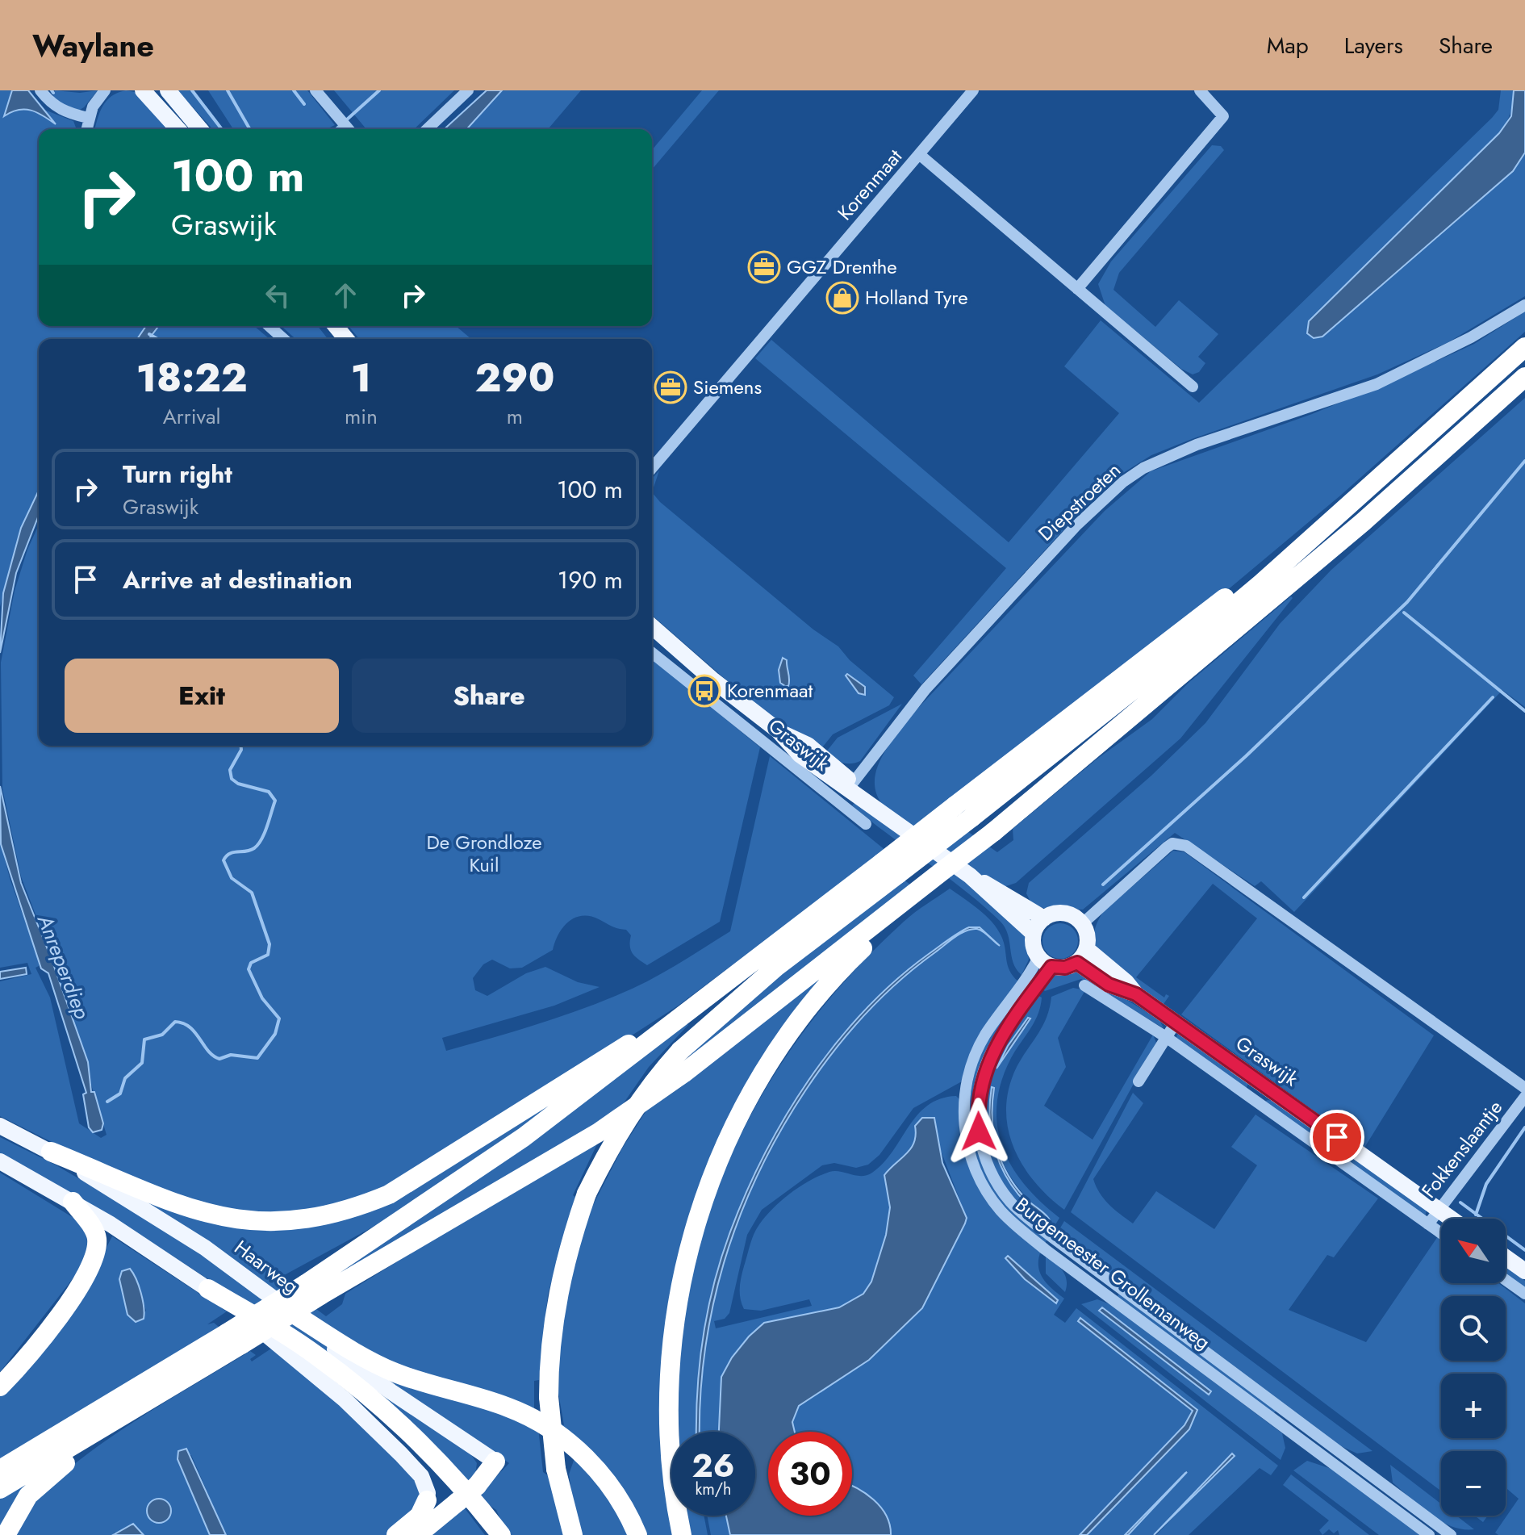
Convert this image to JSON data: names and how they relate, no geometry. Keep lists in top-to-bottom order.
{
  "streets": {
    "main road": ["Graswijk", "Haarweg"],
    "street": [
      "Korenmaat",
      "Diepstroeten",
      "Fokkenslaantje",
      "Burgemeester Grollemanweg"
    ]
  },
  "crossings": [
    ["Diepstroeten", "Graswijk"],
    ["Graswijk", "Fokkenslaantje"],
    ["Graswijk", "Burgemeester Grollemanweg"]
  ],
  "water": ["Anreperdiep"],
  "parks": ["De Grondloze Kuil"],
  "places": {
    "office": ["GGZ Drenthe", "Siemens"],
    "shop": ["Holland Tyre"],
    "bus stop": ["Korenmaat"]
  },
  "north": "top left",
  "page": {
    "header": "Waylane",
    "nav": ["Map", "Layers", "Share"],
    "turn": ["100 m", "Graswijk"],
    "eta": [
      "18:22",
      "Arrival",
      "1",
      "min",
      "290",
      "m"
    ],
    "list": [
      {
        "name": "Turn right",
        "note": "Graswijk",
        "value": "100 m"
      },
      {
        "name": "Arrive at destination",
        "value": "190 m"
      }
    ],
    "buttons": ["Exit", "Share"],
    "map_buttons": ["+", "−"],
    "speed": "26 km/h",
    "limit": "30"
  }
}
